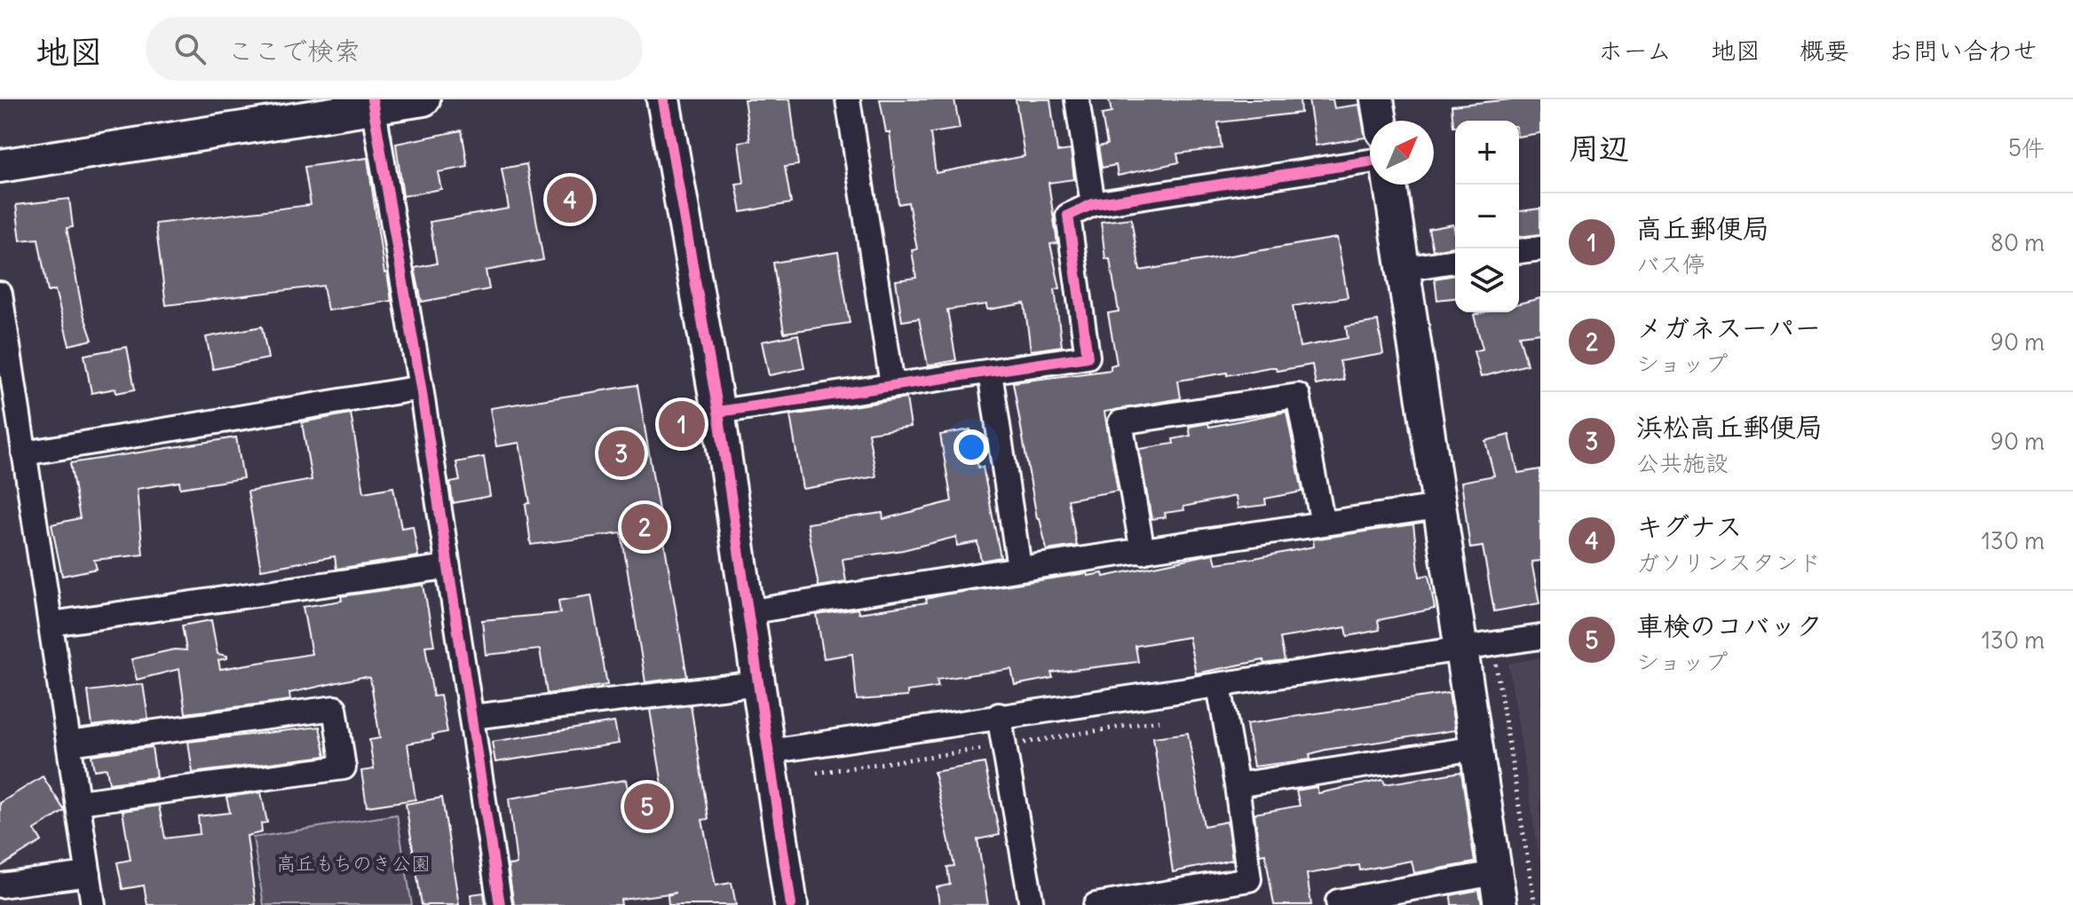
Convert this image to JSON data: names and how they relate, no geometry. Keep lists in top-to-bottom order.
{
  "parks": ["高丘もちのき公園"],
  "north": "top right",
  "page": {
    "header": "地図",
    "search": "ここで検索",
    "nav": [
      "ホーム",
      "地図",
      "概要",
      "お問い合わせ"
    ],
    "heading": ["周辺", "5件"],
    "map_buttons": ["+", "−"],
    "pins": [
      "4",
      "1",
      "3",
      "2",
      "5"
    ],
    "list": [
      {
        "mark": "1",
        "name": "高丘郵便局",
        "note": "バス停",
        "value": "80 m"
      },
      {
        "mark": "2",
        "name": "メガネスーパー",
        "note": "ショップ",
        "value": "90 m"
      },
      {
        "mark": "3",
        "name": "浜松高丘郵便局",
        "note": "公共施設",
        "value": "90 m"
      },
      {
        "mark": "4",
        "name": "キグナス",
        "note": "ガソリンスタンド",
        "value": "130 m"
      },
      {
        "mark": "5",
        "name": "車検のコバック",
        "note": "ショップ",
        "value": "130 m"
      }
    ]
  }
}
